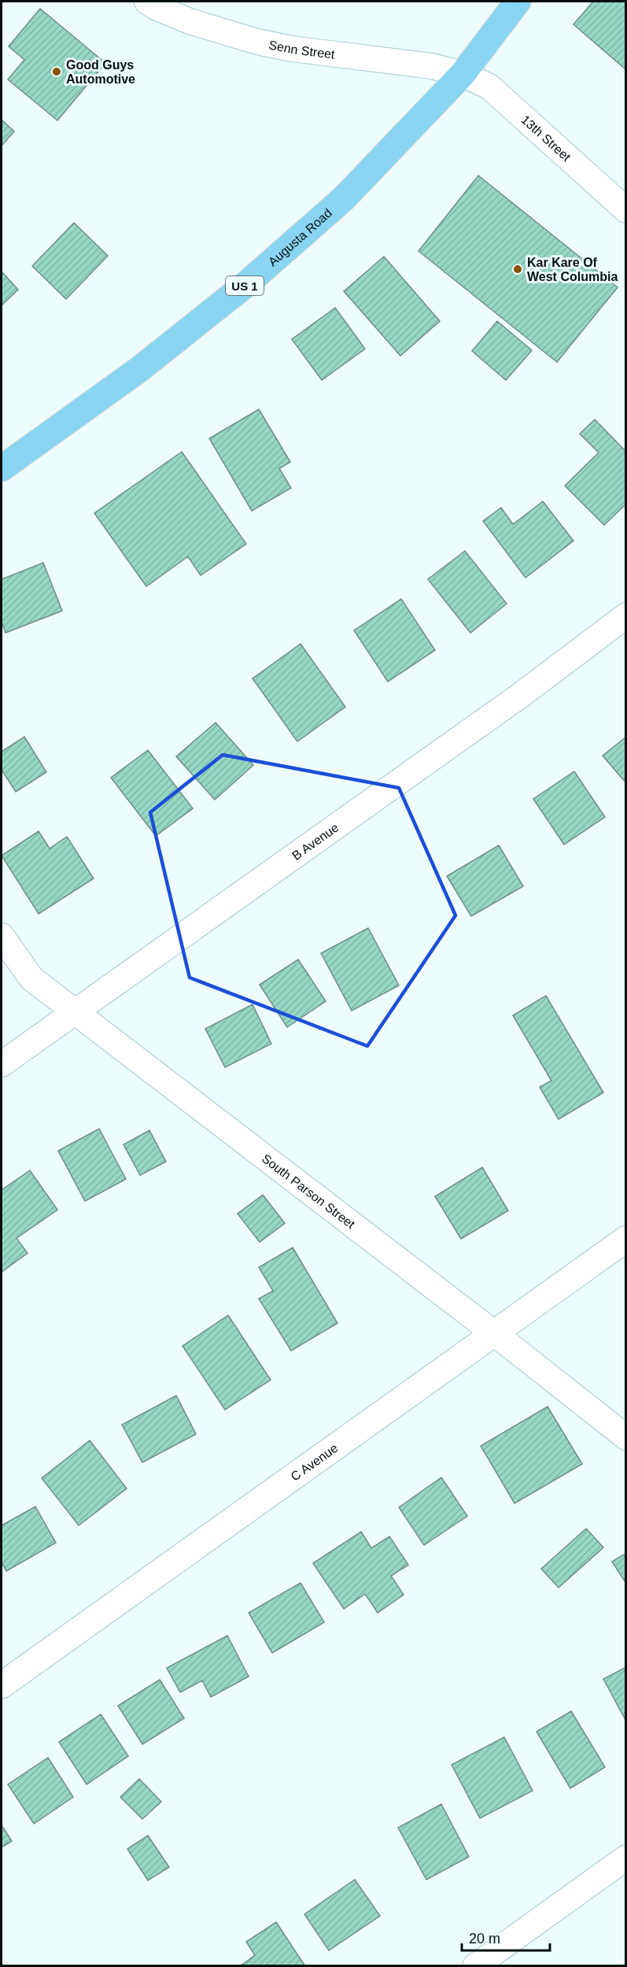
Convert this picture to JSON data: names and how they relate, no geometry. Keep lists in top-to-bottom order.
{
  "streets": {
    "main road": ["Augusta Road", "US 1"],
    "street": [
      "Senn Street",
      "13th Street",
      "B Avenue",
      "South Parson Street",
      "C Avenue"
    ]
  },
  "crossings": [
    ["Senn Street", "13th Street"],
    ["Senn Street", "Augusta Road"],
    ["13th Street", "Augusta Road"],
    ["B Avenue", "South Parson Street"],
    ["South Parson Street", "C Avenue"]
  ],
  "places": ["Good Guys Automotive", "Kar Kare Of West Columbia"],
  "scale_bar": "20 m"
}
